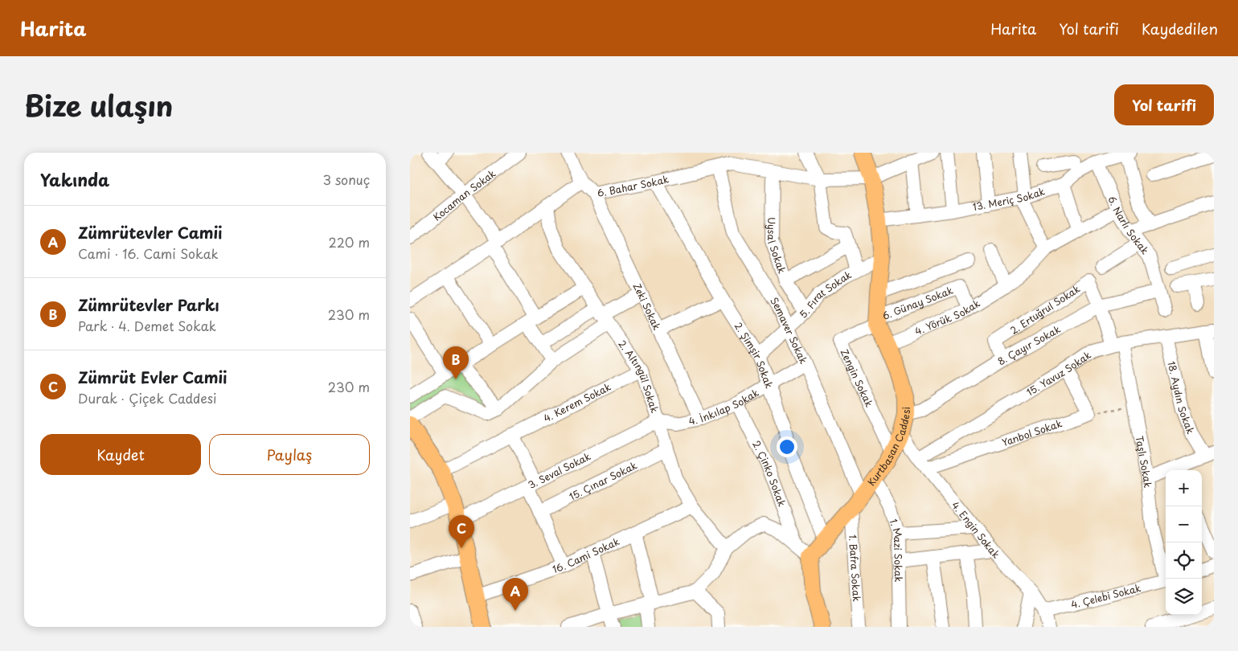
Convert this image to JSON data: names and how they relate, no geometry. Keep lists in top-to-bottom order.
{
  "streets": {
    "main road": ["Kurtbasan Caddesi"],
    "street": [
      "6. Bahar Sokak",
      "Kocaman Sokak",
      "13. Meriç Sokak",
      "6. Narlı Sokak",
      "Uysal Sokak",
      "5. Fırat Sokak",
      "6. Günay Sokak",
      "Zeki Sokak",
      "2. Ertuğrul Sokak",
      "4. Yörük Sokak",
      "Semaver Sokak",
      "8. Çayır Sokak",
      "2. Şimşir Sokak",
      "15. Yavuz Sokak",
      "2. Altıngül Sokak",
      "Zengin Sokak",
      "18. Aydın Sokak",
      "4. Kerem Sokak",
      "4. İnkılap Sokak",
      "Yanbol Sokak",
      "Taşlı Sokak",
      "3. Seval Sokak",
      "2. Çinko Sokak",
      "15. Çınar Sokak",
      "4. Engin Sokak",
      "1. Mazi Sokak",
      "16. Cami Sokak",
      "1. Bafra Sokak",
      "4. Çelebi Sokak"
    ]
  },
  "crossings": [
    ["6. Bahar Sokak", "Uysal Sokak"],
    ["6. Bahar Sokak", "Zeki Sokak"],
    ["6. Bahar Sokak", "Semaver Sokak"],
    ["6. Bahar Sokak", "2. Şimşir Sokak"],
    ["13. Meriç Sokak", "6. Narlı Sokak"],
    ["6. Narlı Sokak", "4. Yörük Sokak"],
    ["6. Narlı Sokak", "8. Çayır Sokak"],
    ["Uysal Sokak", "5. Fırat Sokak"],
    ["5. Fırat Sokak", "Semaver Sokak"],
    ["5. Fırat Sokak", "2. Şimşir Sokak"],
    ["6. Günay Sokak", "4. Yörük Sokak"],
    ["6. Günay Sokak", "Zengin Sokak"],
    ["6. Günay Sokak", "Kurtbasan Caddesi"],
    ["Zeki Sokak", "4. İnkılap Sokak"],
    ["2. Ertuğrul Sokak", "8. Çayır Sokak"],
    ["2. Ertuğrul Sokak", "Taşlı Sokak"],
    ["4. Yörük Sokak", "Kurtbasan Caddesi"],
    ["Semaver Sokak", "4. İnkılap Sokak"],
    ["Semaver Sokak", "Kurtbasan Caddesi"],
    ["8. Çayır Sokak", "Kurtbasan Caddesi"],
    ["8. Çayır Sokak", "Taşlı Sokak"],
    ["2. Şimşir Sokak", "4. İnkılap Sokak"],
    ["2. Şimşir Sokak", "Kurtbasan Caddesi"],
    ["15. Yavuz Sokak", "18. Aydın Sokak"],
    ["15. Yavuz Sokak", "Yanbol Sokak"],
    ["15. Yavuz Sokak", "Taşlı Sokak"],
    ["15. Yavuz Sokak", "4. Engin Sokak"],
    ["2. Altıngül Sokak", "4. Kerem Sokak"],
    ["2. Altıngül Sokak", "4. İnkılap Sokak"],
    ["2. Altıngül Sokak", "3. Seval Sokak"],
    ["2. Altıngül Sokak", "15. Çınar Sokak"],
    ["2. Altıngül Sokak", "16. Cami Sokak"],
    ["Zengin Sokak", "Kurtbasan Caddesi"],
    ["4. İnkılap Sokak", "3. Seval Sokak"],
    ["4. İnkılap Sokak", "2. Çinko Sokak"],
    ["Yanbol Sokak", "4. Engin Sokak"],
    ["Kurtbasan Caddesi", "4. Engin Sokak"],
    ["Kurtbasan Caddesi", "1. Mazi Sokak"],
    ["Kurtbasan Caddesi", "1. Bafra Sokak"],
    ["4. Engin Sokak", "4. Çelebi Sokak"]
  ],
  "page": {
    "header": "Harita",
    "nav": ["Harita", "Yol tarifi", "Kaydedilen"],
    "title": "Bize ulaşın",
    "buttons": [
      "Yol tarifi",
      ["Kaydet", "Paylaş"]
    ],
    "heading": ["Yakında", "3 sonuç"],
    "list": [
      {
        "mark": "A",
        "name": "Zümrütevler Camii",
        "note": "Cami · 16. Cami Sokak",
        "value": "220 m"
      },
      {
        "mark": "B",
        "name": "Zümrütevler Parkı",
        "note": "Park · 4. Demet Sokak",
        "value": "230 m"
      },
      {
        "mark": "C",
        "name": "Zümrüt Evler Camii",
        "note": "Durak · Çiçek Caddesi",
        "value": "230 m"
      }
    ],
    "pins": ["B", "C", "A"],
    "map_buttons": ["+", "−"]
  }
}
